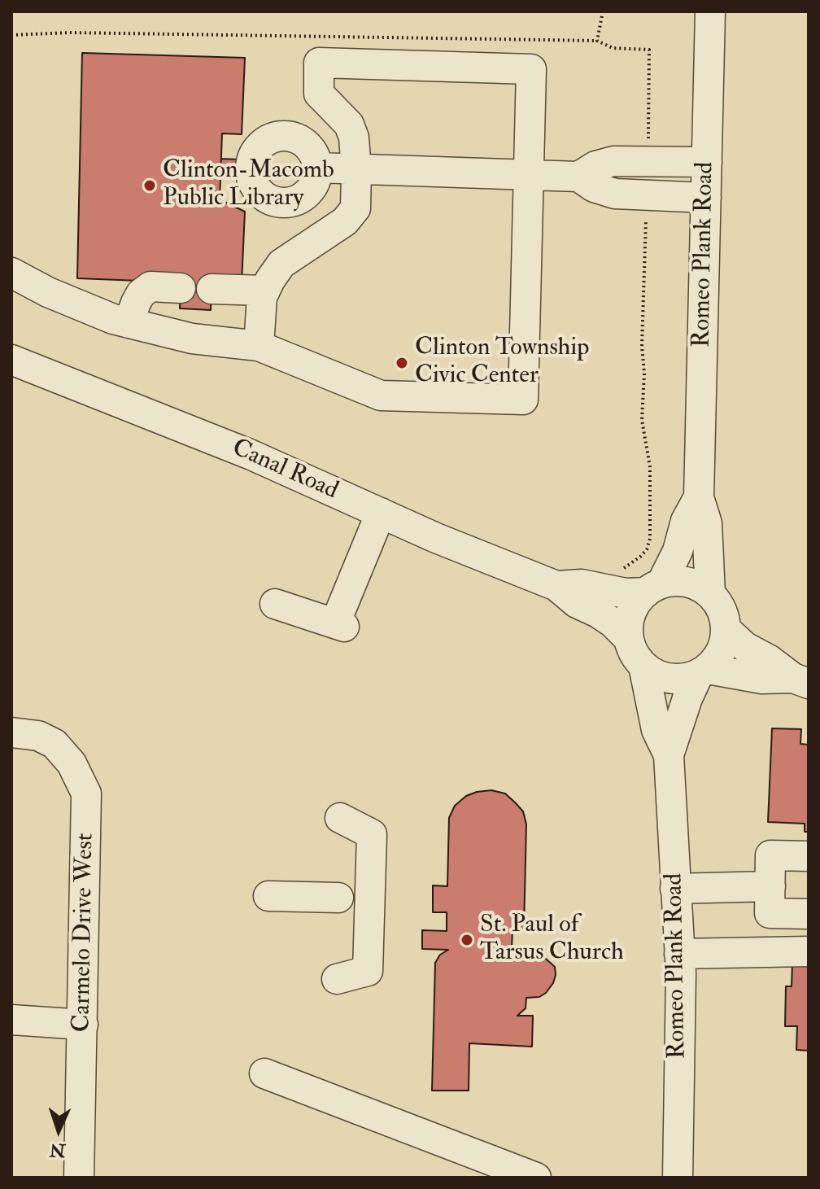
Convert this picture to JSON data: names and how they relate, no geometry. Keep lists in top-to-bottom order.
{
  "streets": {
    "street": ["Romeo Plank Road", "Canal Road", "Carmelo Drive West"]
  },
  "crossings": [
    ["Romeo Plank Road", "Canal Road"]
  ],
  "places": ["Clinton-Macomb Public Library", "Clinton Township Civic Center", "St. Paul of Tarsus Church"],
  "north": "bottom"
}
